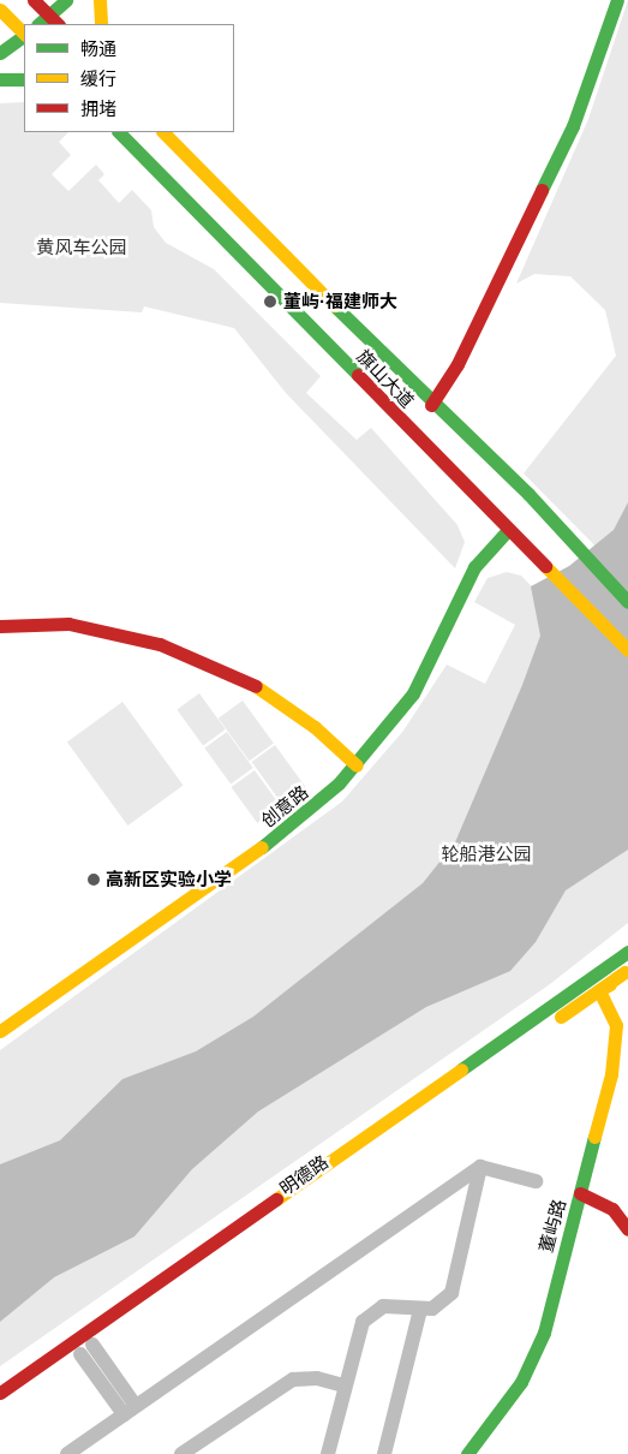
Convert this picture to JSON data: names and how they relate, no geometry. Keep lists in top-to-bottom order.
{
  "streets": {
    "main road": [
      "旗山大道",
      "创意路",
      "明德路",
      "董屿路"
    ]
  },
  "crossings": [
    ["旗山大道", "创意路"],
    ["明德路", "董屿路"]
  ],
  "parks": ["黄风车公园", "轮船港公园"],
  "places": ["董屿·福建师大", "高新区实验小学"],
  "legend": ["畅通", "缓行", "拥堵"]
}
